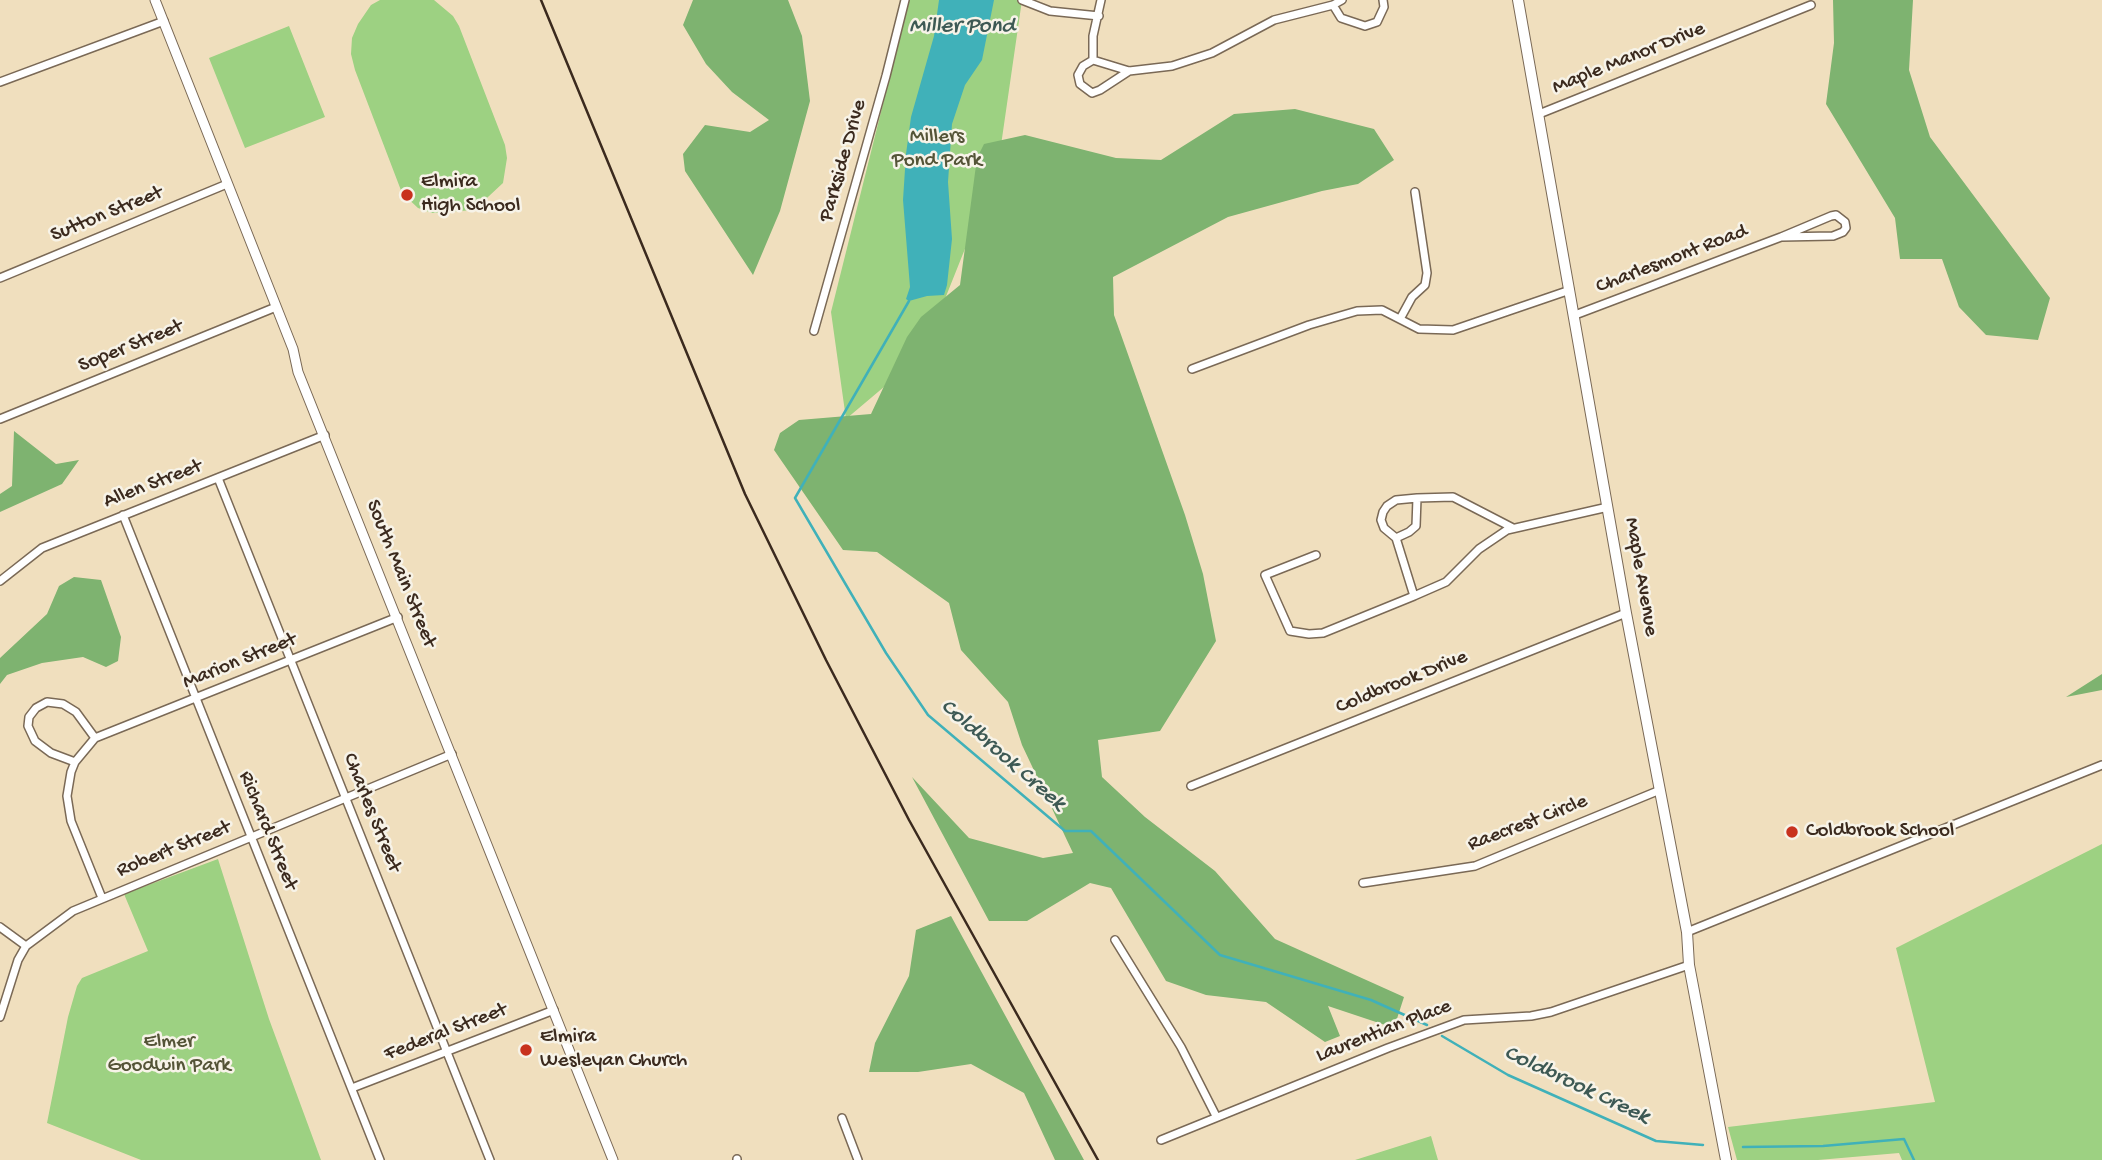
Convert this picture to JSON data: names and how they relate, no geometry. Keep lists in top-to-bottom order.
{
  "streets": {
    "main road": ["Maple Avenue"],
    "street": [
      "Maple Manor Drive",
      "Parkside Drive",
      "Sutton Street",
      "Charlesmont Road",
      "Soper Street",
      "Allen Street",
      "South Main Street",
      "Marion Street",
      "Coldbrook Drive",
      "Charles Street",
      "Raecrest Circle",
      "Richard Street",
      "Robert Street",
      "Laurentian Place",
      "Federal Street"
    ]
  },
  "crossings": [
    ["Maple Manor Drive", "Maple Avenue"],
    ["Sutton Street", "South Main Street"],
    ["Charlesmont Road", "Maple Avenue"],
    ["Soper Street", "South Main Street"],
    ["Allen Street", "South Main Street"],
    ["Allen Street", "Charles Street"],
    ["Allen Street", "Richard Street"],
    ["South Main Street", "Marion Street"],
    ["South Main Street", "Robert Street"],
    ["South Main Street", "Federal Street"],
    ["Maple Avenue", "Coldbrook Drive"],
    ["Maple Avenue", "Raecrest Circle"],
    ["Maple Avenue", "Laurentian Place"],
    ["Marion Street", "Charles Street"],
    ["Marion Street", "Richard Street"],
    ["Marion Street", "Robert Street"],
    ["Charles Street", "Robert Street"],
    ["Charles Street", "Federal Street"],
    ["Richard Street", "Robert Street"],
    ["Richard Street", "Federal Street"]
  ],
  "water": ["Miller Pond", "Coldbrook Creek"],
  "parks": ["Millers Pond Park", "Elmer Goodwin Park"],
  "places": ["Elmira High School", "Coldbrook School", "Elmira Wesleyan Church"]
}
